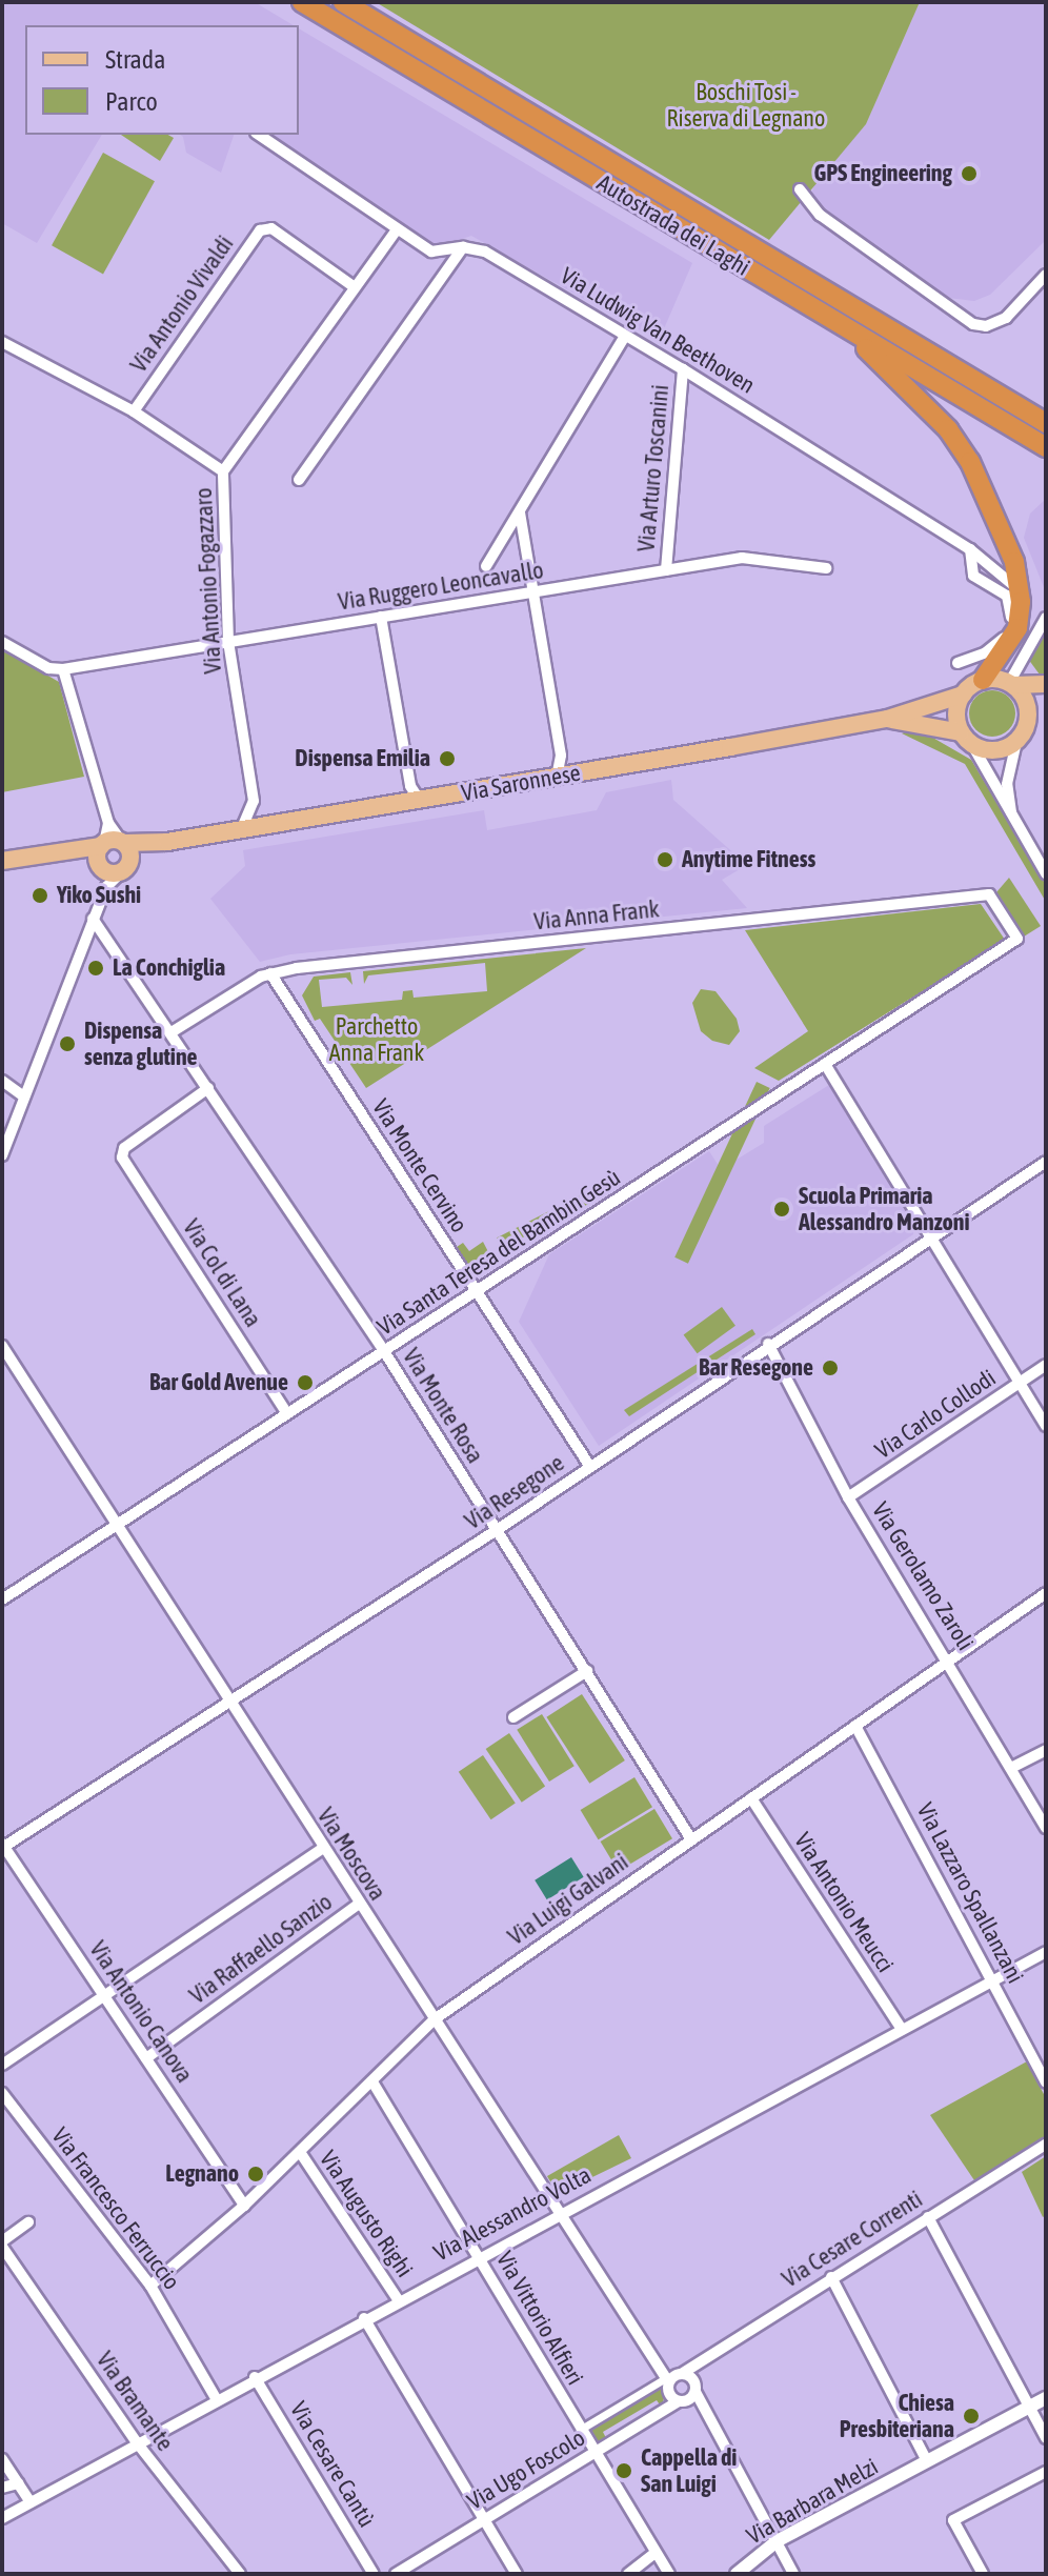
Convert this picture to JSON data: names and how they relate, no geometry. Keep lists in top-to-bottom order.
{
  "streets": {
    "highway": ["Autostrada dei Laghi"],
    "main road": ["Via Saronnese"],
    "street": [
      "Via Antonio Vivaldi",
      "Via Ludwig Van Beethoven",
      "Via Arturo Toscanini",
      "Via Antonio Fogazzaro",
      "Via Ruggero Leoncavallo",
      "Via Anna Frank",
      "Via Monte Cervino",
      "Via Santa Teresa del Bambin Gesù",
      "Via Col di Lana",
      "Via Monte Rosa",
      "Via Carlo Collodi",
      "Via Resegone",
      "Via Gerolamo Zaroli",
      "Via Moscova",
      "Via Lazzaro Spallanzani",
      "Via Luigi Galvani",
      "Via Antonio Meucci",
      "Via Raffaello Sanzio",
      "Via Antonio Canova",
      "Via Francesco Ferruccio",
      "Via Augusto Righi",
      "Via Alessandro Volta",
      "Via Cesare Correnti",
      "Via Vittorio Alfieri",
      "Via Bramante",
      "Via Cesare Cantù",
      "Via Ugo Foscolo",
      "Via Barbara Melzi"
    ]
  },
  "crossings": [
    ["Via Antonio Vivaldi", "Via Antonio Fogazzaro"],
    ["Via Ludwig Van Beethoven", "Via Arturo Toscanini"],
    ["Via Ludwig Van Beethoven", "Via Antonio Fogazzaro"],
    ["Via Arturo Toscanini", "Via Ruggero Leoncavallo"],
    ["Via Antonio Fogazzaro", "Via Ruggero Leoncavallo"],
    ["Via Antonio Fogazzaro", "Via Saronnese"],
    ["Via Anna Frank", "Via Monte Cervino"],
    ["Via Anna Frank", "Via Santa Teresa del Bambin Gesù"],
    ["Via Anna Frank", "Via Monte Rosa"],
    ["Via Monte Cervino", "Via Santa Teresa del Bambin Gesù"],
    ["Via Monte Cervino", "Via Resegone"],
    ["Via Santa Teresa del Bambin Gesù", "Via Col di Lana"],
    ["Via Santa Teresa del Bambin Gesù", "Via Monte Rosa"],
    ["Via Santa Teresa del Bambin Gesù", "Via Moscova"],
    ["Via Col di Lana", "Via Monte Rosa"],
    ["Via Monte Rosa", "Via Resegone"],
    ["Via Monte Rosa", "Via Luigi Galvani"],
    ["Via Carlo Collodi", "Via Gerolamo Zaroli"],
    ["Via Resegone", "Via Gerolamo Zaroli"],
    ["Via Resegone", "Via Moscova"],
    ["Via Resegone", "Via Antonio Canova"],
    ["Via Gerolamo Zaroli", "Via Luigi Galvani"],
    ["Via Moscova", "Via Luigi Galvani"],
    ["Via Moscova", "Via Raffaello Sanzio"],
    ["Via Moscova", "Via Alessandro Volta"],
    ["Via Moscova", "Via Cesare Correnti"],
    ["Via Moscova", "Via Ugo Foscolo"],
    ["Via Lazzaro Spallanzani", "Via Luigi Galvani"],
    ["Via Lazzaro Spallanzani", "Via Alessandro Volta"],
    ["Via Luigi Galvani", "Via Antonio Meucci"],
    ["Via Luigi Galvani", "Via Antonio Canova"],
    ["Via Luigi Galvani", "Via Francesco Ferruccio"],
    ["Via Luigi Galvani", "Via Augusto Righi"],
    ["Via Luigi Galvani", "Via Vittorio Alfieri"],
    ["Via Antonio Meucci", "Via Alessandro Volta"],
    ["Via Raffaello Sanzio", "Via Antonio Canova"],
    ["Via Francesco Ferruccio", "Via Alessandro Volta"],
    ["Via Augusto Righi", "Via Alessandro Volta"],
    ["Via Alessandro Volta", "Via Vittorio Alfieri"],
    ["Via Alessandro Volta", "Via Bramante"],
    ["Via Alessandro Volta", "Via Cesare Cantù"],
    ["Via Cesare Correnti", "Via Ugo Foscolo"],
    ["Via Vittorio Alfieri", "Via Ugo Foscolo"]
  ],
  "parks": ["Boschi Tosi - Riserva di Legnano", "Parchetto Anna Frank"],
  "places": [
    "GPS Engineering",
    "Dispensa Emilia",
    "Anytime Fitness",
    "Yiko Sushi",
    "La Conchiglia",
    "Dispensa senza glutine",
    "Scuola Primaria Alessandro Manzoni",
    "Bar Resegone",
    "Bar Gold Avenue",
    "Legnano",
    "Chiesa Presbiteriana",
    "Cappella di San Luigi"
  ],
  "legend": ["Strada", "Parco"]
}
